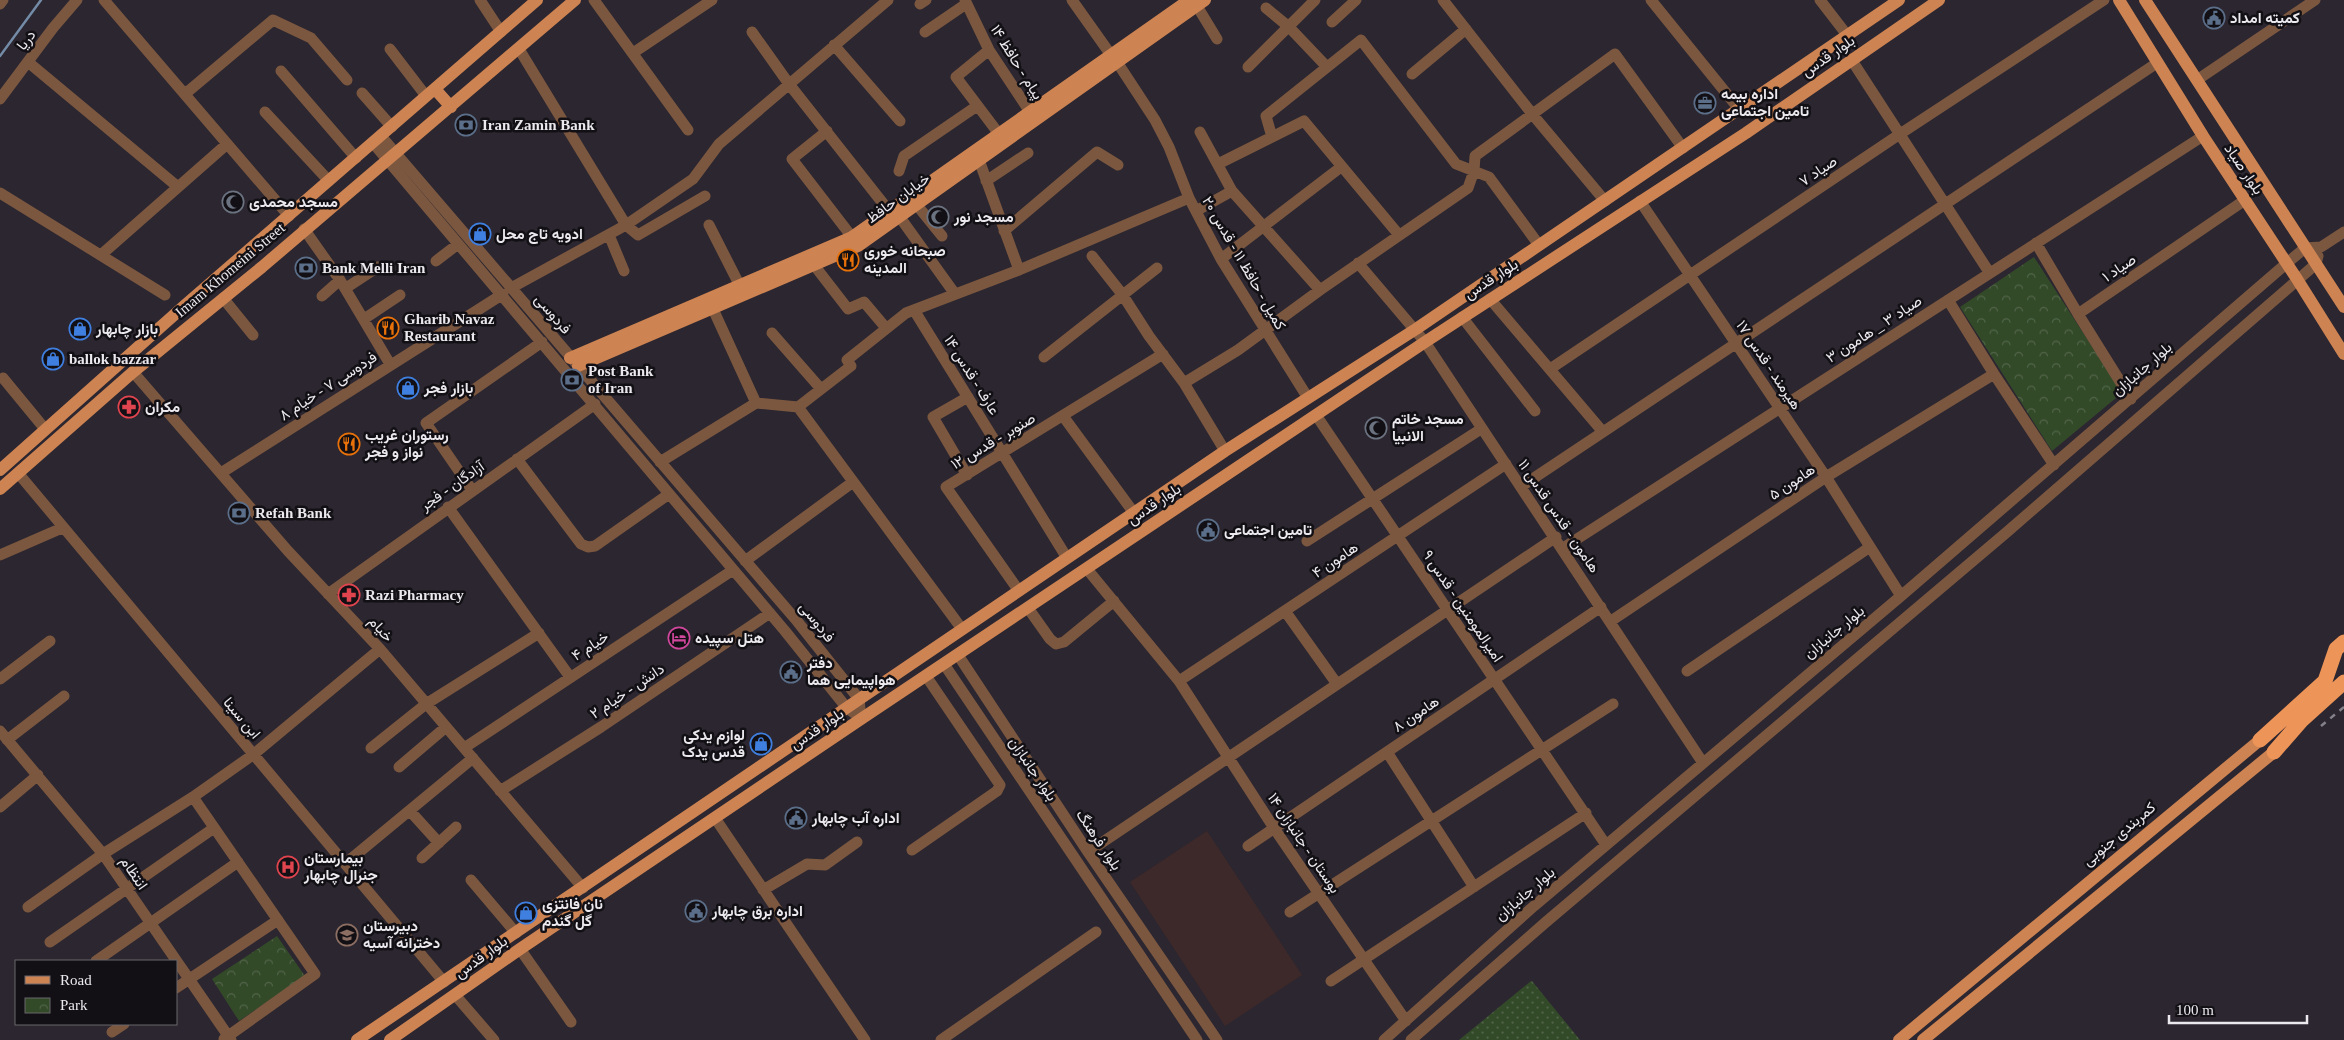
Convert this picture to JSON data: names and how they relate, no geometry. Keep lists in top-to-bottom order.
{
  "streets": {
    "highway": ["کمربندی جنوبی"],
    "main road": [
      "بلوار قدس",
      "بلوار صیاد",
      "خیابان حافظ",
      "Imam Khomeini Street"
    ],
    "street": [
      "دریا",
      "پیام - حافظ ۱۴",
      "صیاد ۷",
      "کمیل - حافظ ۱۱ - قدس ۲۰",
      "صیاد ۱",
      "فردوسی",
      "صیاد ۳ _ هامون ۳",
      "هیرمند - قدس ۱۷",
      "بلوار جانبازان",
      "عارف - قدس ۱۴",
      "فردوسی ۷ - خیام ۸",
      "صنوبر - قدس ۱۲",
      "هامون ۵",
      "آزادگان - فجر",
      "هامون - قدس قدس ۱۱",
      "هامون ۴",
      "امیرالمومنین - قدس ۹",
      "خیام",
      "خیام ۴",
      "دانش - خیام ۲",
      "هامون ۸",
      "ابن سینا",
      "بلوار فرهنگ",
      "بوستان - جانبازان ۱۴",
      "انتظام"
    ]
  },
  "crossings": [
    ["بلوار قدس", "کمیل - حافظ ۱۱ - قدس ۲۰"],
    ["بلوار قدس", "فردوسی"],
    ["بلوار قدس", "هیرمند - قدس ۱۷"],
    ["بلوار قدس", "بلوار جانبازان"],
    ["بلوار قدس", "عارف - قدس ۱۴"],
    ["بلوار قدس", "صنوبر - قدس ۱۲"],
    ["بلوار قدس", "هامون - قدس قدس ۱۱"],
    ["بلوار قدس", "امیرالمومنین - قدس ۹"],
    ["بلوار قدس", "خیام"],
    ["بلوار قدس", "ابن سینا"],
    ["بلوار قدس", "بلوار فرهنگ"],
    ["بلوار قدس", "بوستان - جانبازان ۱۴"],
    ["پیام - حافظ ۱۴", "خیابان حافظ"],
    ["بلوار صیاد", "صیاد ۱"],
    ["بلوار صیاد", "صیاد ۳ _ هامون ۳"],
    ["بلوار صیاد", "بلوار جانبازان"],
    ["صیاد ۷", "هیرمند - قدس ۱۷"],
    ["خیابان حافظ", "کمیل - حافظ ۱۱ - قدس ۲۰"],
    ["خیابان حافظ", "فردوسی"],
    ["Imam Khomeini Street", "فردوسی"],
    ["Imam Khomeini Street", "خیام"],
    ["Imam Khomeini Street", "ابن سینا"],
    ["فردوسی", "فردوسی ۷ - خیام ۸"],
    ["فردوسی", "آزادگان - فجر"],
    ["فردوسی", "خیام ۴"],
    ["فردوسی", "دانش - خیام ۲"],
    ["صیاد ۳ _ هامون ۳", "هیرمند - قدس ۱۷"],
    ["صیاد ۳ _ هامون ۳", "هامون - قدس قدس ۱۱"],
    ["هیرمند - قدس ۱۷", "بلوار جانبازان"],
    ["هیرمند - قدس ۱۷", "هامون ۵"],
    ["بلوار جانبازان", "هامون - قدس قدس ۱۱"],
    ["بلوار جانبازان", "امیرالمومنین - قدس ۹"],
    ["بلوار جانبازان", "بوستان - جانبازان ۱۴"],
    ["عارف - قدس ۱۴", "صنوبر - قدس ۱۲"],
    ["فردوسی ۷ - خیام ۸", "خیام"],
    ["هامون ۵", "هامون - قدس قدس ۱۱"],
    ["آزادگان - فجر", "خیام"],
    ["هامون - قدس قدس ۱۱", "هامون ۴"],
    ["هامون - قدس قدس ۱۱", "هامون ۸"],
    ["هامون ۴", "امیرالمومنین - قدس ۹"],
    ["هامون ۴", "بوستان - جانبازان ۱۴"],
    ["امیرالمومنین - قدس ۹", "هامون ۸"],
    ["خیام", "خیام ۴"],
    ["خیام", "دانش - خیام ۲"],
    ["هامون ۸", "بوستان - جانبازان ۱۴"]
  ],
  "places": {
    "public building": [
      "کمیته امداد",
      "تامین اجتماعی",
      "دفتر هواپیمایی هما",
      "اداره آب چابهار",
      "اداره برق چابهار"
    ],
    "office": ["اداره بیمه تامین اجتماعی"],
    "bank": [
      "Iran Zamin Bank",
      "Bank Melli Iran",
      "Post Bank of Iran",
      "Refah Bank"
    ],
    "mosque": ["مسجد محمدی", "مسجد نور", "مسجد خاتم الانبیا"],
    "shop": [
      "ادویه تاج محل",
      "بازار چابهار",
      "ballok bazzar",
      "بازار فجر",
      "لوازم یدکی قدس یدک",
      "نان فانتزی گل گندم"
    ],
    "restaurant": ["صبحانه خوری المدینه", "Gharib Navaz Restaurant", "رستوران غریب نواز و فجر"],
    "pharmacy": ["مکران", "Razi Pharmacy"],
    "hotel": ["هتل سپیده"],
    "hospital": ["بیمارستان جنرال چابهار"],
    "school or university": ["دبیرستان دخترانه آسیه"]
  },
  "legend": ["Road", "Park"],
  "scale_bar": "100 m"
}
